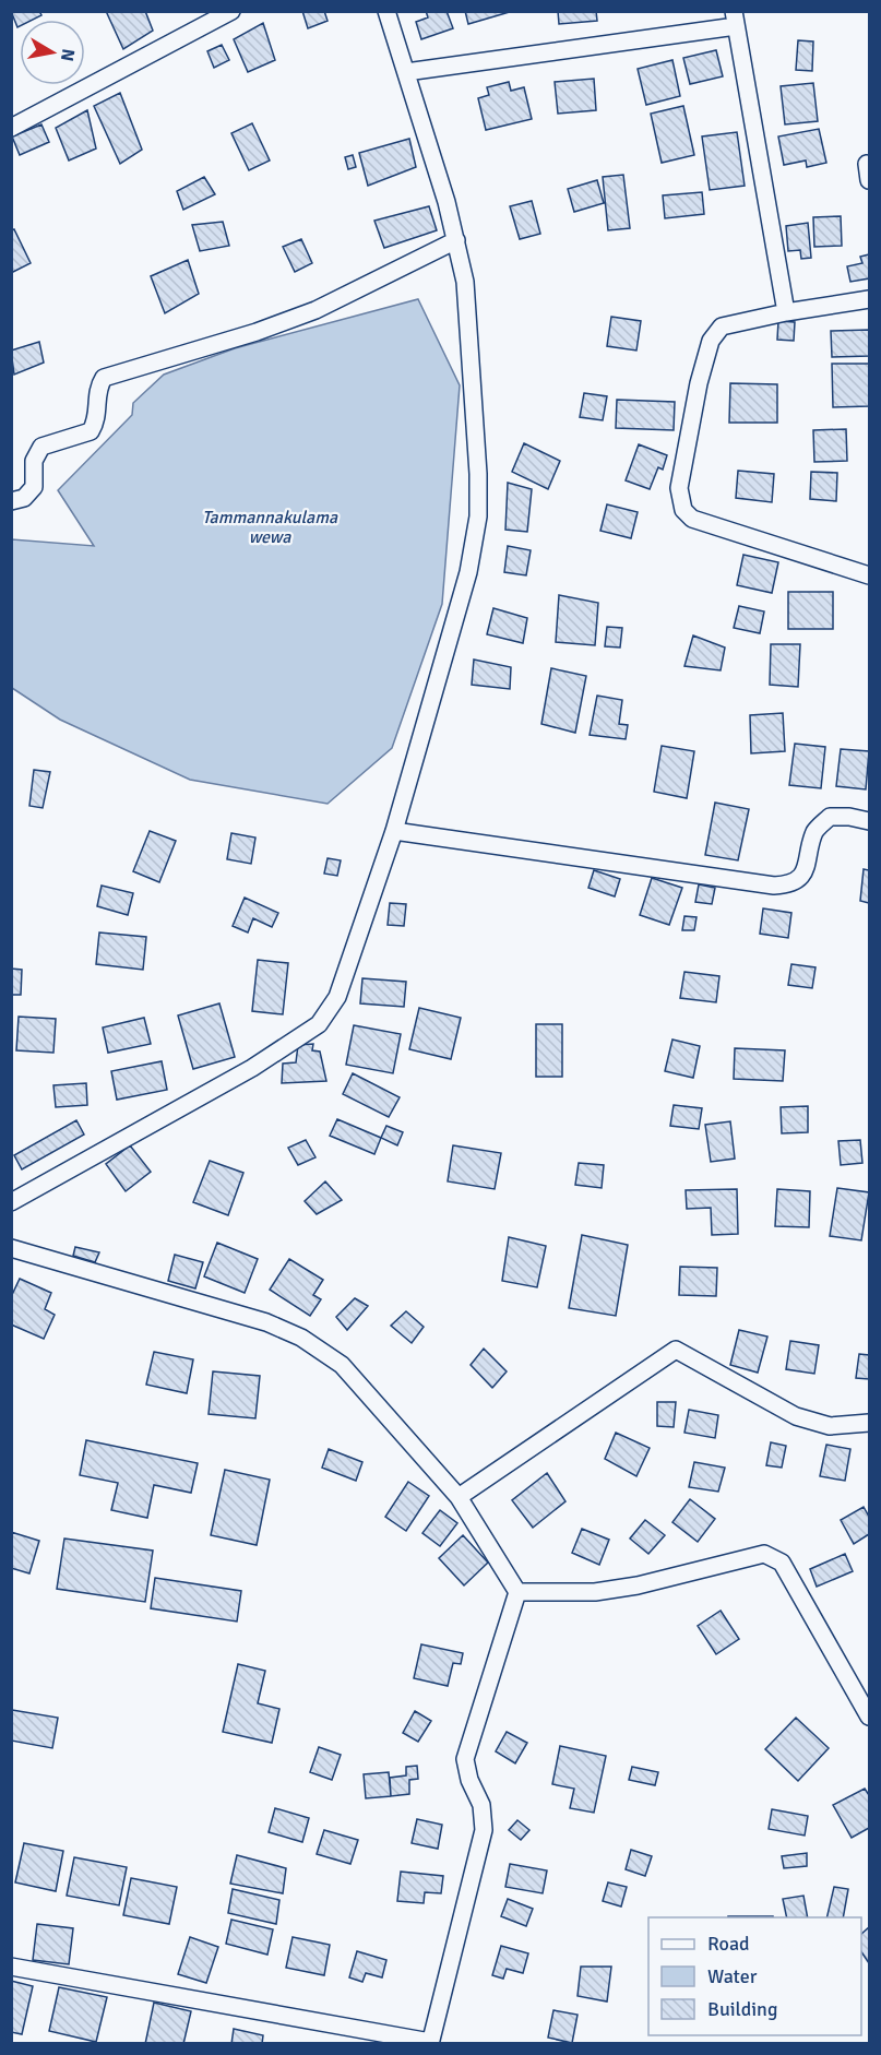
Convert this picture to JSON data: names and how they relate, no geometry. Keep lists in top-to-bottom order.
{
  "water": ["Tammannakulama wewa"],
  "legend": ["Road", "Water", "Building"],
  "north": "right"
}
